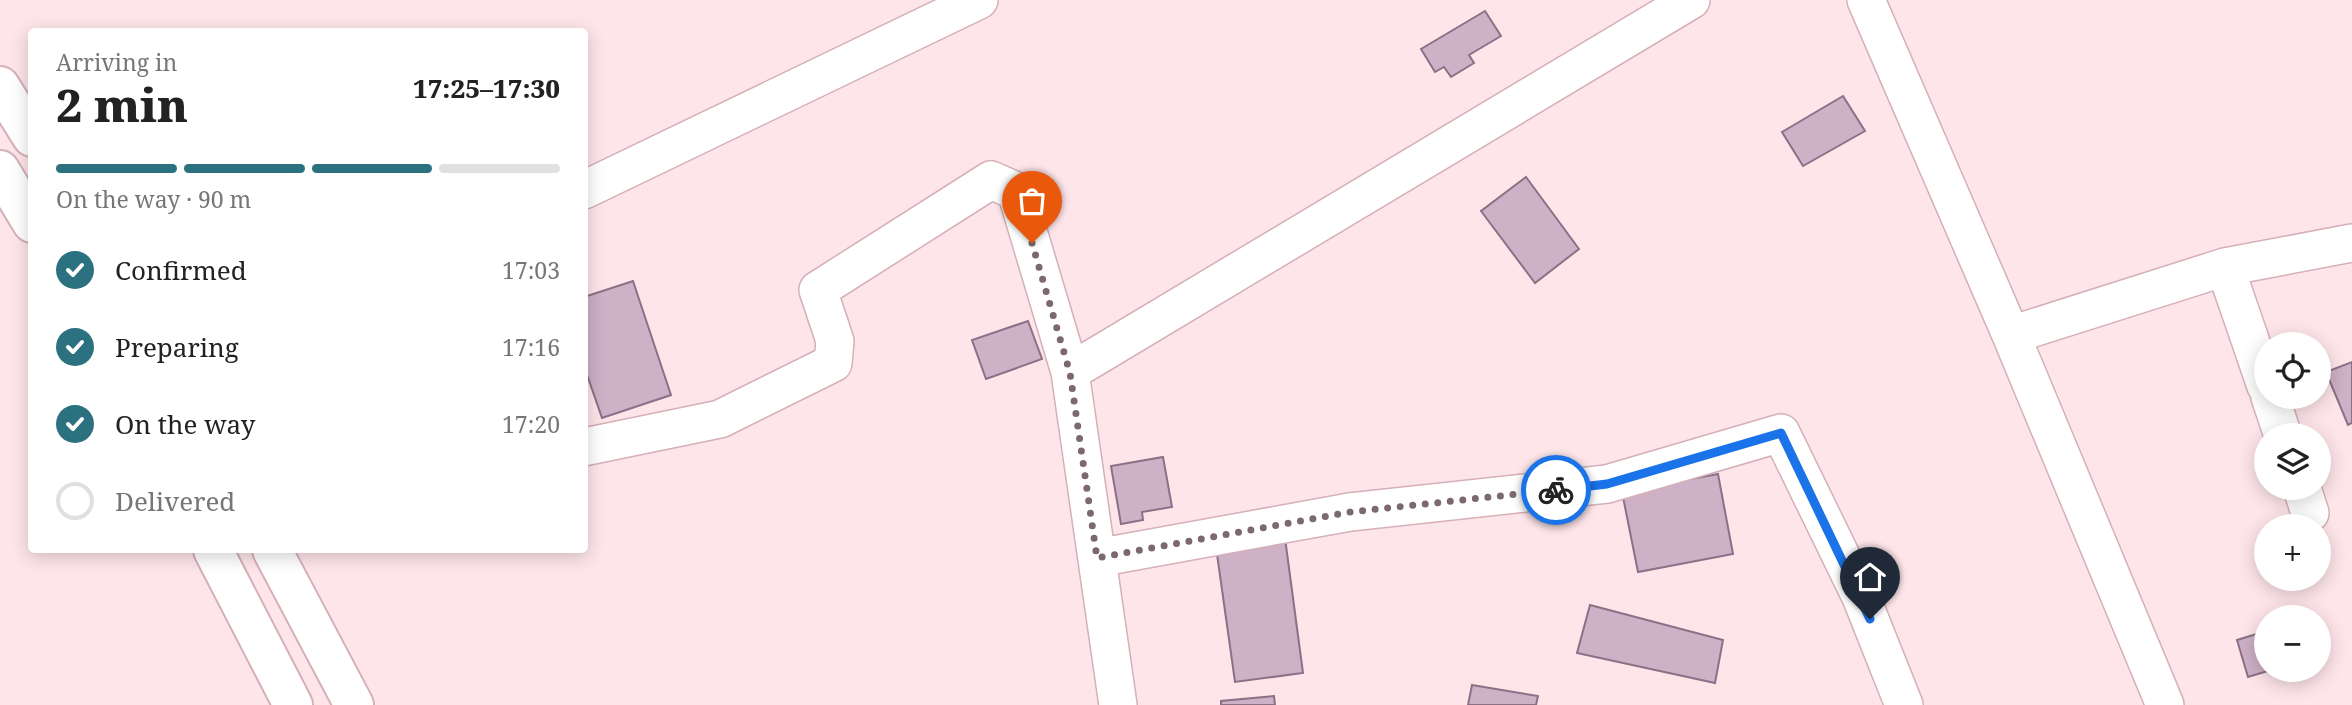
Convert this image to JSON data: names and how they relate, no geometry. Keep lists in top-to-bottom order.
{
  "page": {
    "heading": ["2 min", "Arriving in", "17:25–17:30"],
    "bar": "On the way · 90 m",
    "list": [
      ["Confirmed", "17:03"],
      ["Preparing", "17:16"],
      ["On the way", "17:20"],
      "Delivered"
    ],
    "map_buttons": ["+", "−"]
  }
}
